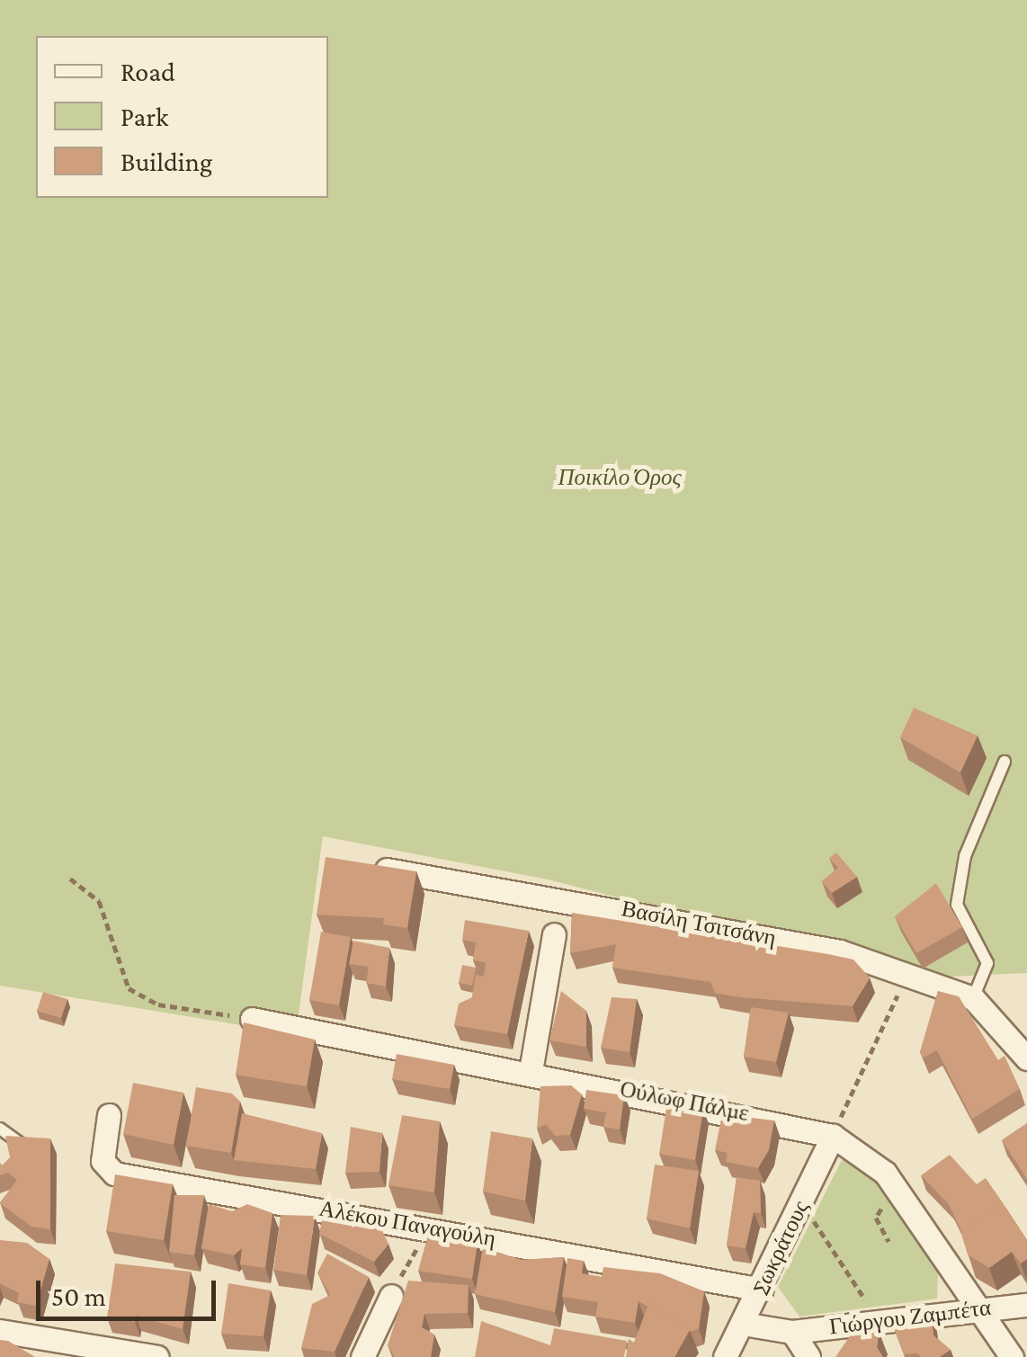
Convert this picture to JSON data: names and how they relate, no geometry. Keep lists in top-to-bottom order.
{
  "streets": {
    "street": [
      "Βασίλη Τσιτσάνη",
      "Ούλωφ Πάλμε",
      "Αλέκου Παναγούλη",
      "Σωκράτους",
      "Γιώργου Ζαμπέτα"
    ]
  },
  "crossings": [
    ["Ούλωφ Πάλμε", "Σωκράτους"],
    ["Ούλωφ Πάλμε", "Γιώργου Ζαμπέτα"],
    ["Αλέκου Παναγούλη", "Σωκράτους"]
  ],
  "parks": ["Ποικίλο Όρος"],
  "legend": ["Road", "Park", "Building"],
  "scale_bar": "50 m"
}
